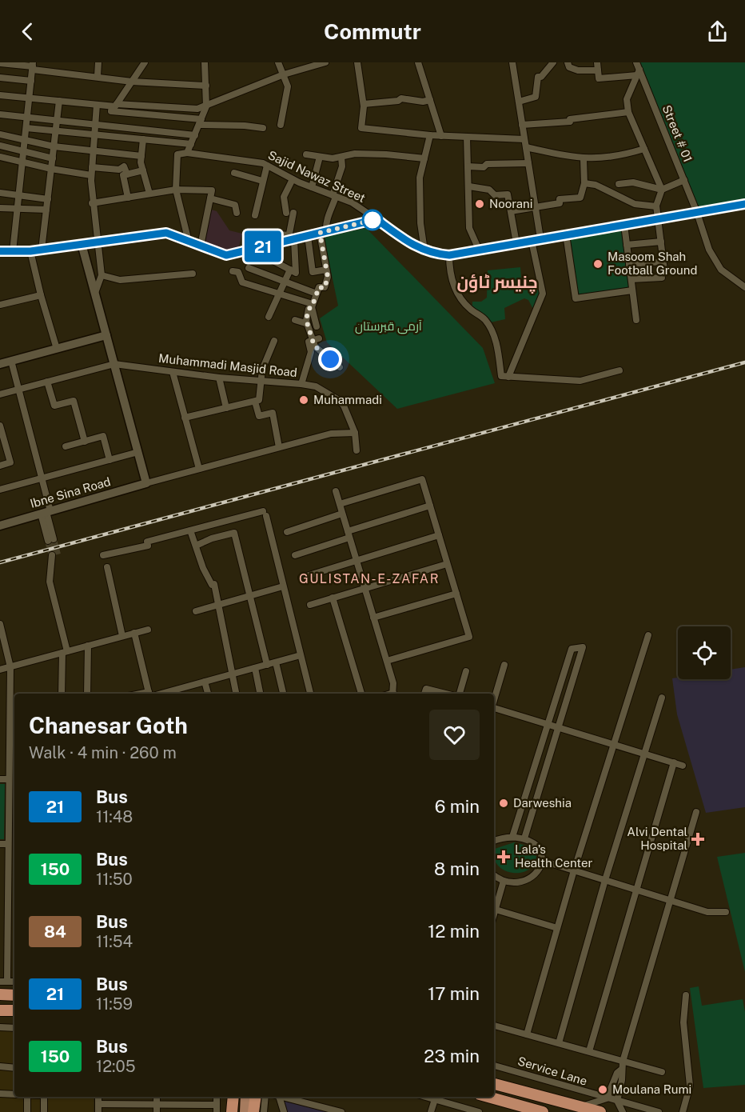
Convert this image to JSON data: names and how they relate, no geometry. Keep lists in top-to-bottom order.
{
  "streets": {
    "street": [
      "Street # 01",
      "Sajid Nawaz Street",
      "Muhammadi Masjid Road",
      "Ibne Sina Road",
      "Service Lane"
    ]
  },
  "districts": ["چنیسر ٹاؤن", "GULISTAN-E-ZAFAR"],
  "parks": ["آرمی قبرستان"],
  "places": {
    "other": [
      "Noorani",
      "Masoom Shah Football Ground",
      "Muhammadi",
      "Darweshia",
      "Moulana Rumi"
    ],
    "health": ["Alvi Dental Hospital", "Lala's Health Center"]
  },
  "lines": ["bus line 21"],
  "page": {
    "header": "Commutr",
    "on_map": "21",
    "heading": ["Chanesar Goth", "Walk · 4 min · 260 m"],
    "list": [
      {
        "mark": "21",
        "name": "Bus",
        "note": "11:48",
        "value": "6 min"
      },
      {
        "mark": "150",
        "name": "Bus",
        "note": "11:50",
        "value": "8 min"
      },
      {
        "mark": "84",
        "name": "Bus",
        "note": "11:54",
        "value": "12 min"
      },
      {
        "mark": "21",
        "name": "Bus",
        "note": "11:59",
        "value": "17 min"
      },
      {
        "mark": "150",
        "name": "Bus",
        "note": "12:05",
        "value": "23 min"
      }
    ]
  }
}
